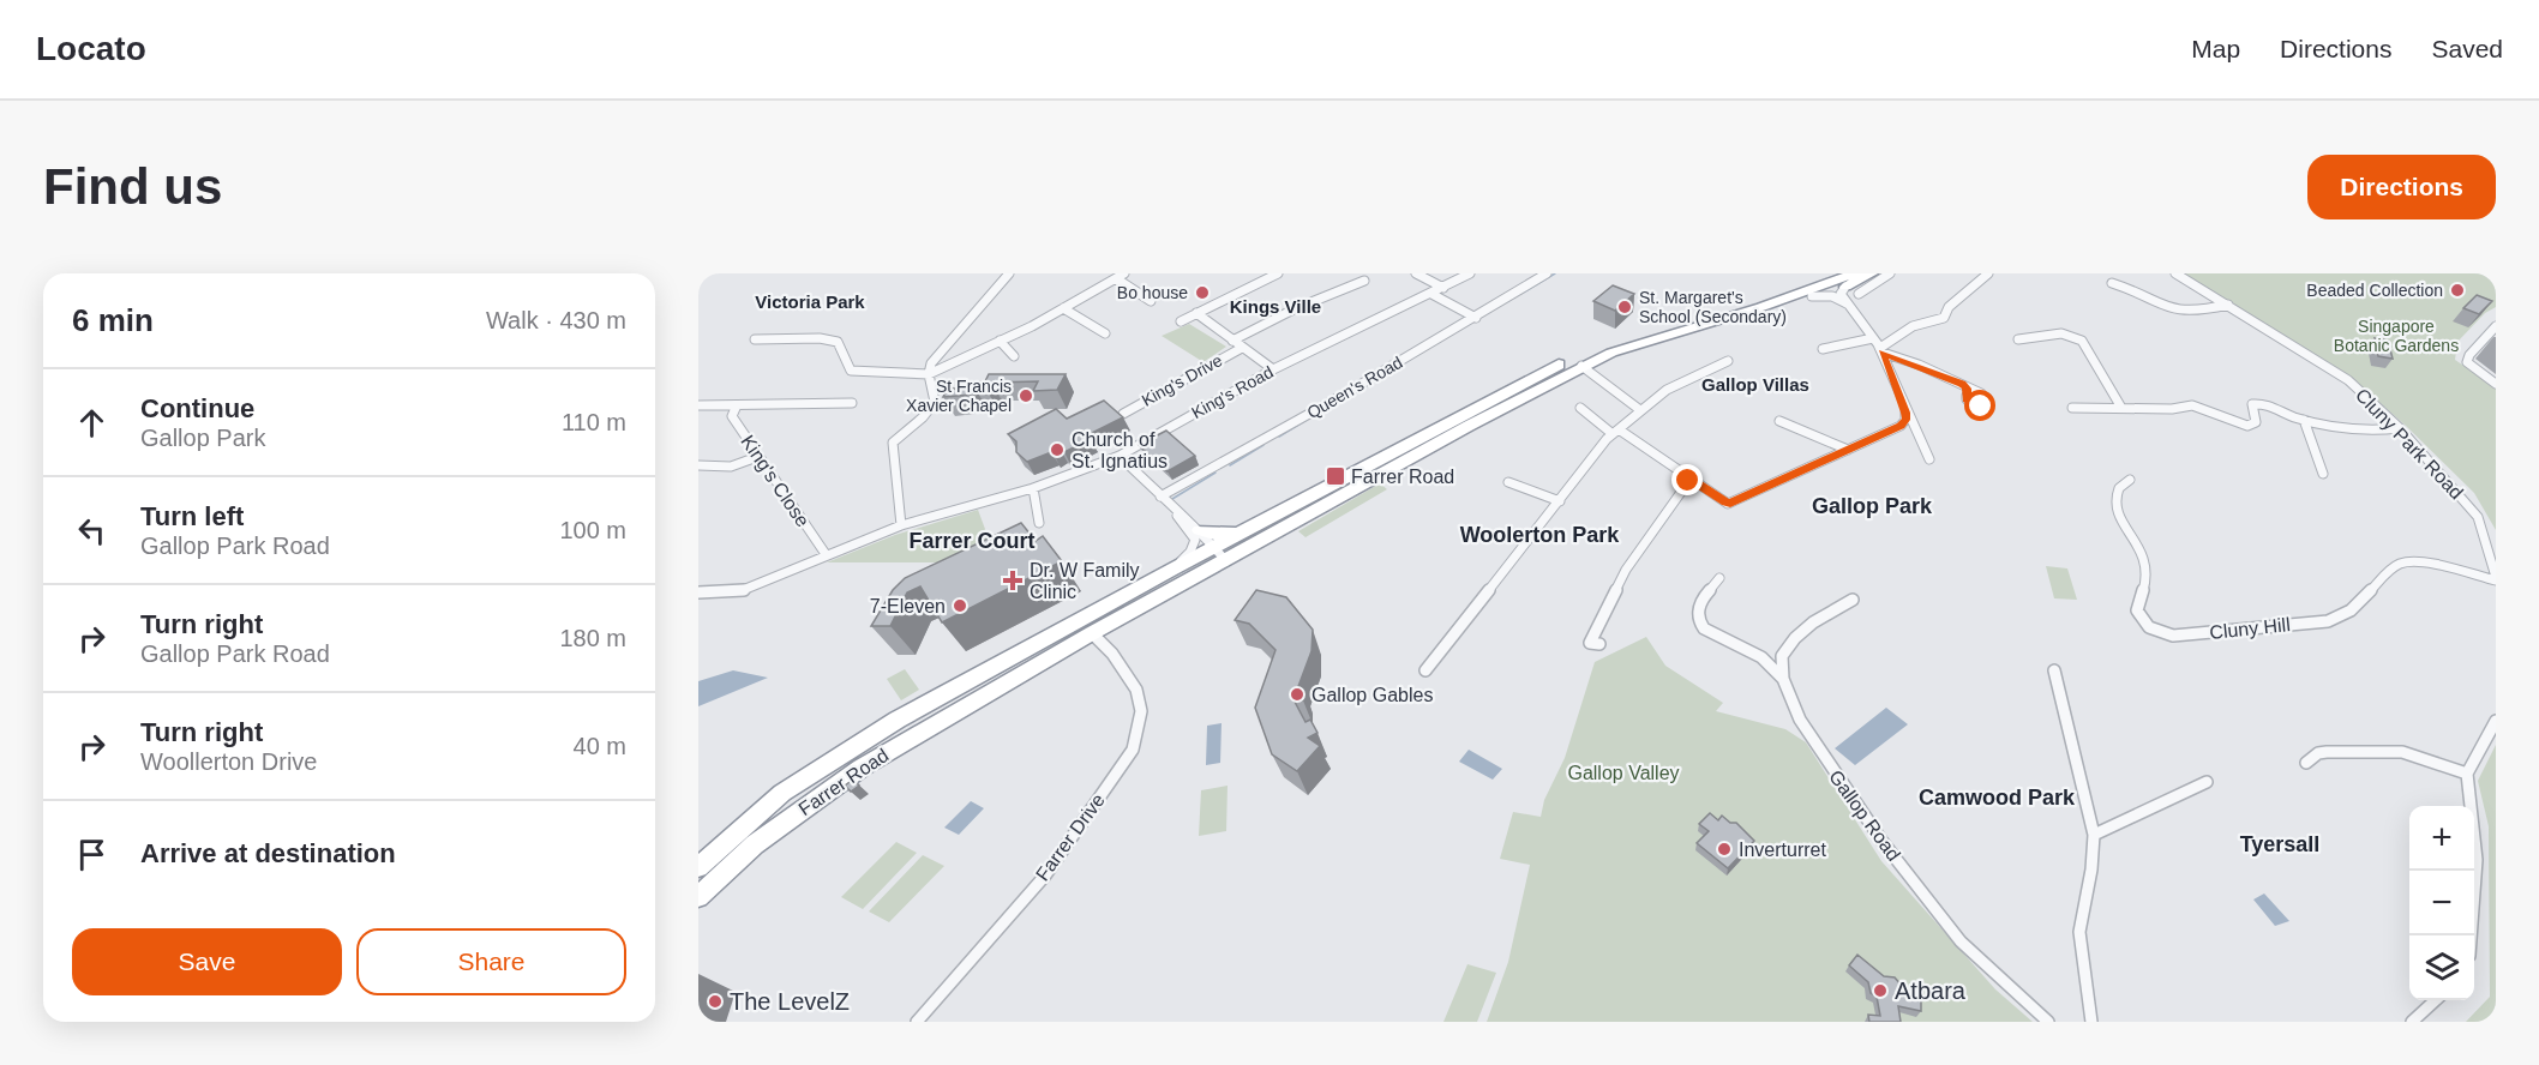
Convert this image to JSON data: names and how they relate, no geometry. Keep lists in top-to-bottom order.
{
  "streets": {
    "highway": ["Farrer Road"],
    "street": [
      "King's Drive",
      "Queen's Road",
      "King's Road",
      "Cluny Park Road",
      "King's Close",
      "Cluny Hill",
      "Gallop Road",
      "Farrer Drive"
    ]
  },
  "crossings": [
    ["King's Drive", "King's Road"],
    ["King's Road", "King's Close"],
    ["Cluny Park Road", "Cluny Hill"],
    ["Farrer Road", "Farrer Drive"]
  ],
  "districts": [
    "Victoria Park",
    "Kings Ville",
    "Gallop Villas",
    "Gallop Park",
    "Woolerton Park",
    "Farrer Court",
    "Camwood Park",
    "Tyersall"
  ],
  "parks": ["Singapore Botanic Gardens", "Gallop Valley"],
  "places": {
    "other": [
      "Beaded Collection",
      "Bo house",
      "St. Margaret's School (Secondary)",
      "St Francis Xavier Chapel",
      "Church of St. Ignatius",
      "7-Eleven",
      "Gallop Gables",
      "Inverturret",
      "Atbara",
      "The LevelZ"
    ],
    "transit": ["Farrer Road"],
    "health": ["Dr. W Family Clinic"]
  },
  "page": {
    "header": "Locato",
    "nav": ["Map", "Directions", "Saved"],
    "buttons": [
      "Directions",
      ["Save", "Share"]
    ],
    "title": "Find us",
    "heading": ["6 min", "Walk · 430 m"],
    "list": [
      ["Continue", "Gallop Park", "110 m"],
      ["Turn left", "Gallop Park Road", "100 m"],
      ["Turn right", "Gallop Park Road", "180 m"],
      ["Turn right", "Woollerton Drive", "40 m"],
      "Arrive at destination"
    ],
    "map_buttons": ["+", "−"]
  }
}
